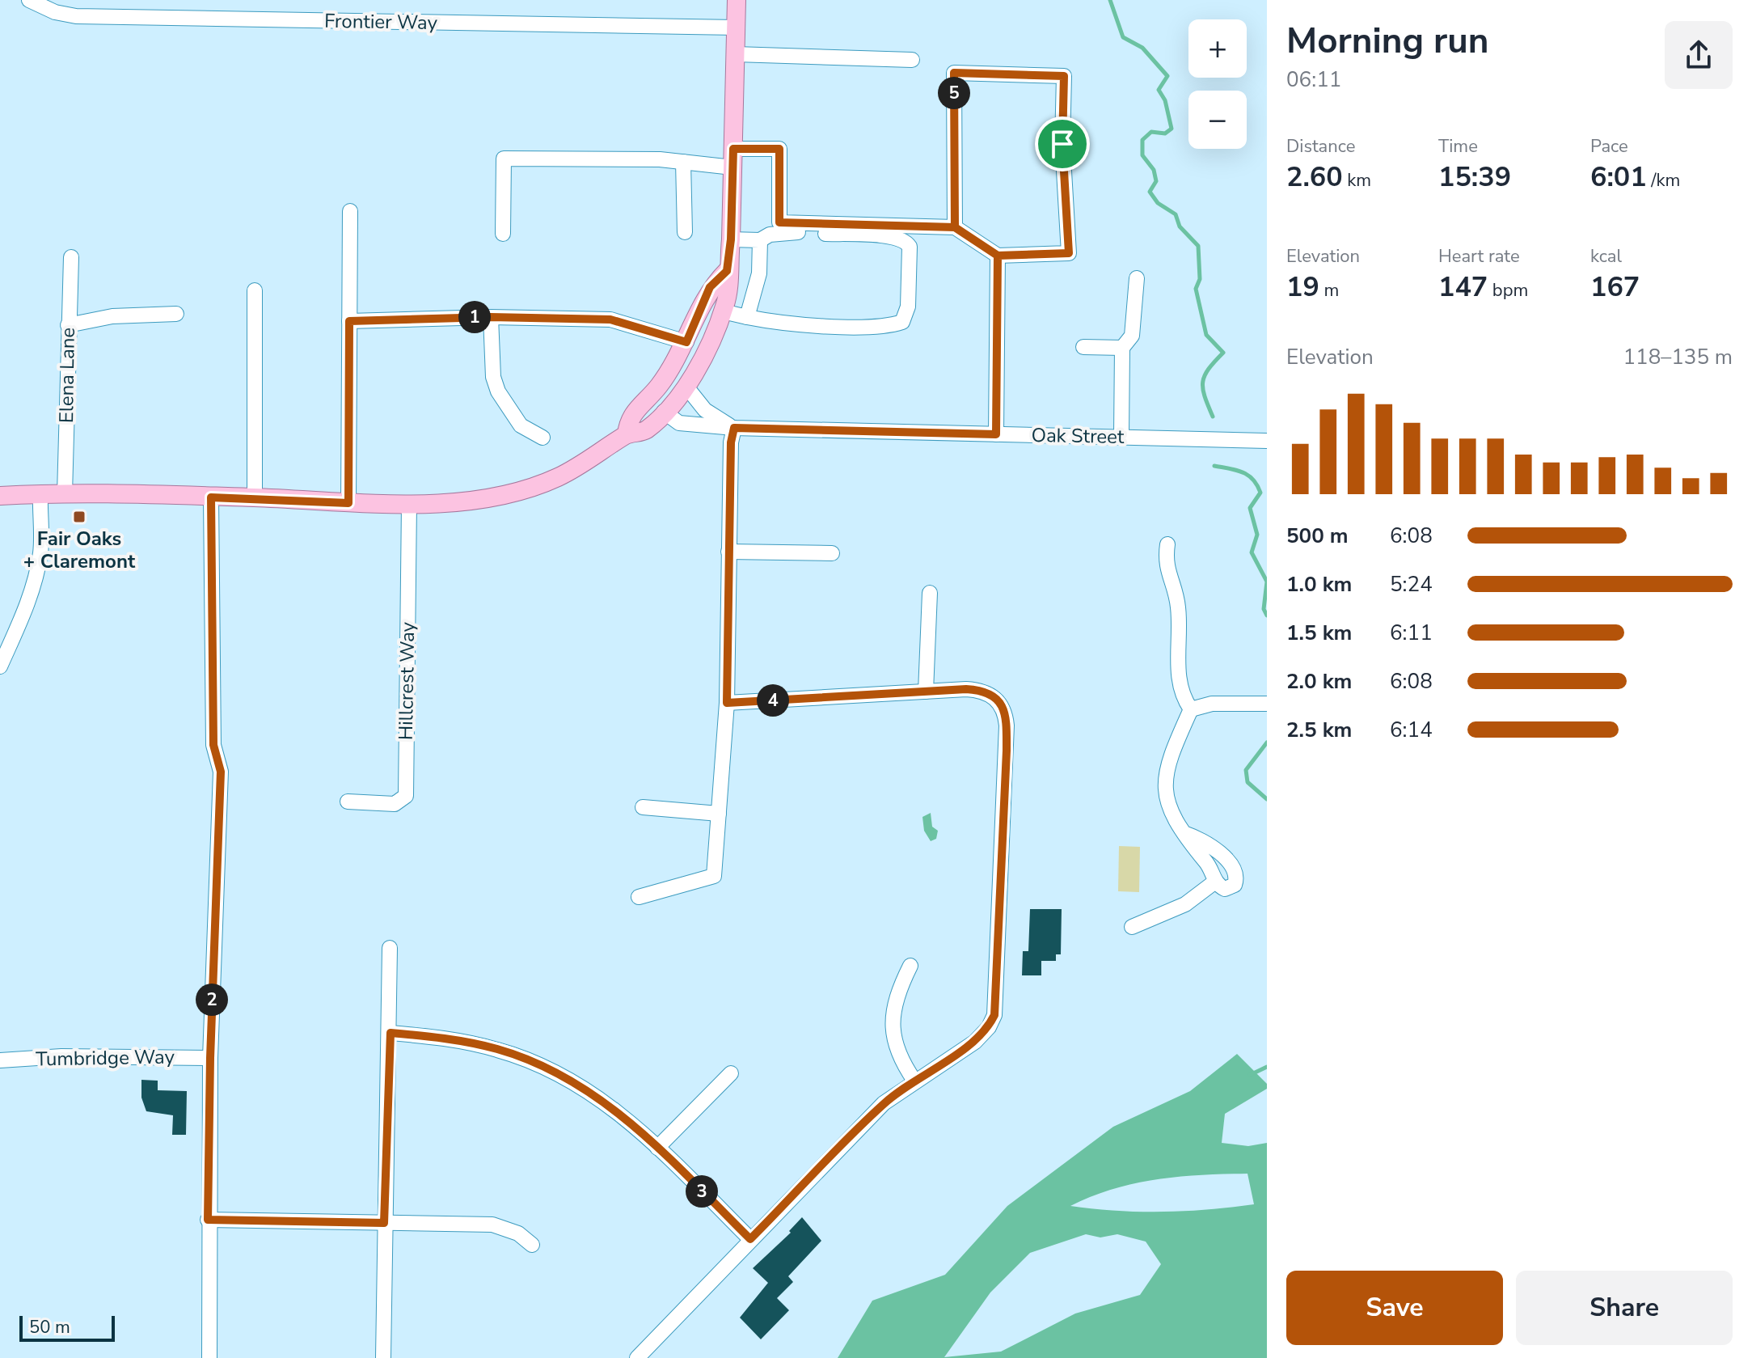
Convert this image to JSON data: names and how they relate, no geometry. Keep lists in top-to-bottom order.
{
  "streets": {
    "street": [
      "Frontier Way",
      "Elena Lane",
      "Oak Street",
      "Hillcrest Way",
      "Tumbridge Way"
    ]
  },
  "places": {
    "transit": ["Fair Oaks + Claremont"]
  },
  "scale_bar": "50 m",
  "page": {
    "heading": ["Morning run", "06:11"],
    "map_buttons": ["+", "−"],
    "pins": [
      "5",
      "1",
      "4",
      "2",
      "3"
    ],
    "stats": [
      ["Distance", "2.60 km"],
      ["Time", "15:39"],
      ["Pace", "6:01 /km"],
      ["Elevation", "19 m"],
      ["Heart rate", "147 bpm"],
      ["kcal", "167"]
    ],
    "chart": ["Elevation", "118–135 m"],
    "list": [
      {
        "name": "500 m",
        "note": "6:08"
      },
      {
        "name": "1.0 km",
        "note": "5:24"
      },
      {
        "name": "1.5 km",
        "note": "6:11"
      },
      {
        "name": "2.0 km",
        "note": "6:08"
      },
      {
        "name": "2.5 km",
        "note": "6:14"
      }
    ],
    "buttons": ["Save", "Share"],
    "scale": "50 m"
  }
}
